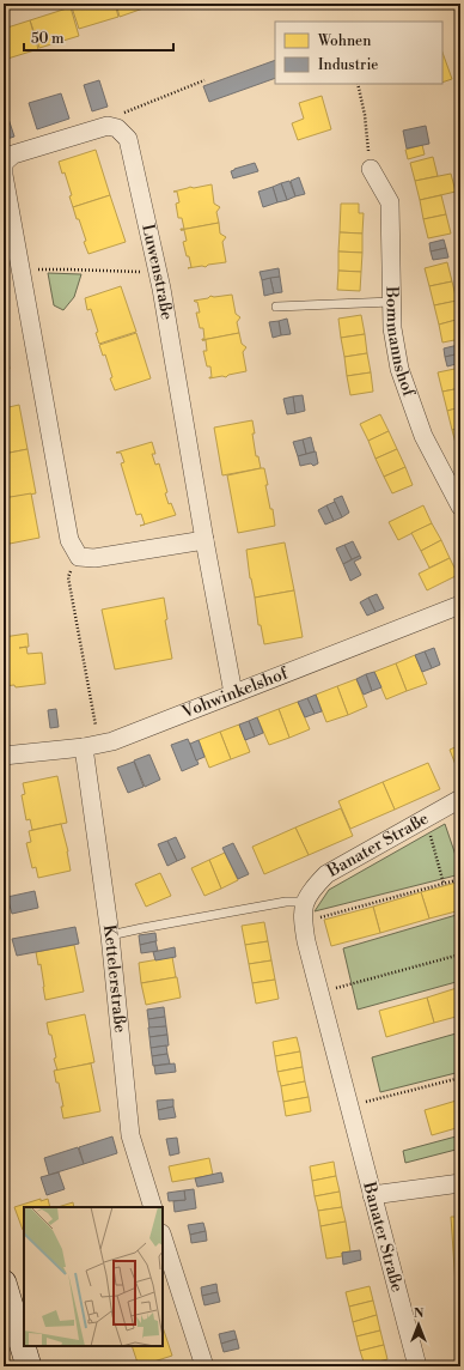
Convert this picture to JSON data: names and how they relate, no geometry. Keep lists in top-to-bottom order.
{
  "streets": {
    "street": [
      "Luwenstraße",
      "Bommannshof",
      "Vohwinkelshof",
      "Banater Straße",
      "Kettelerstraße"
    ]
  },
  "crossings": [
    ["Luwenstraße", "Vohwinkelshof"],
    ["Vohwinkelshof", "Kettelerstraße"]
  ],
  "legend": ["Wohnen", "Industrie"],
  "scale_bar": "50 m",
  "north": "top"
}
